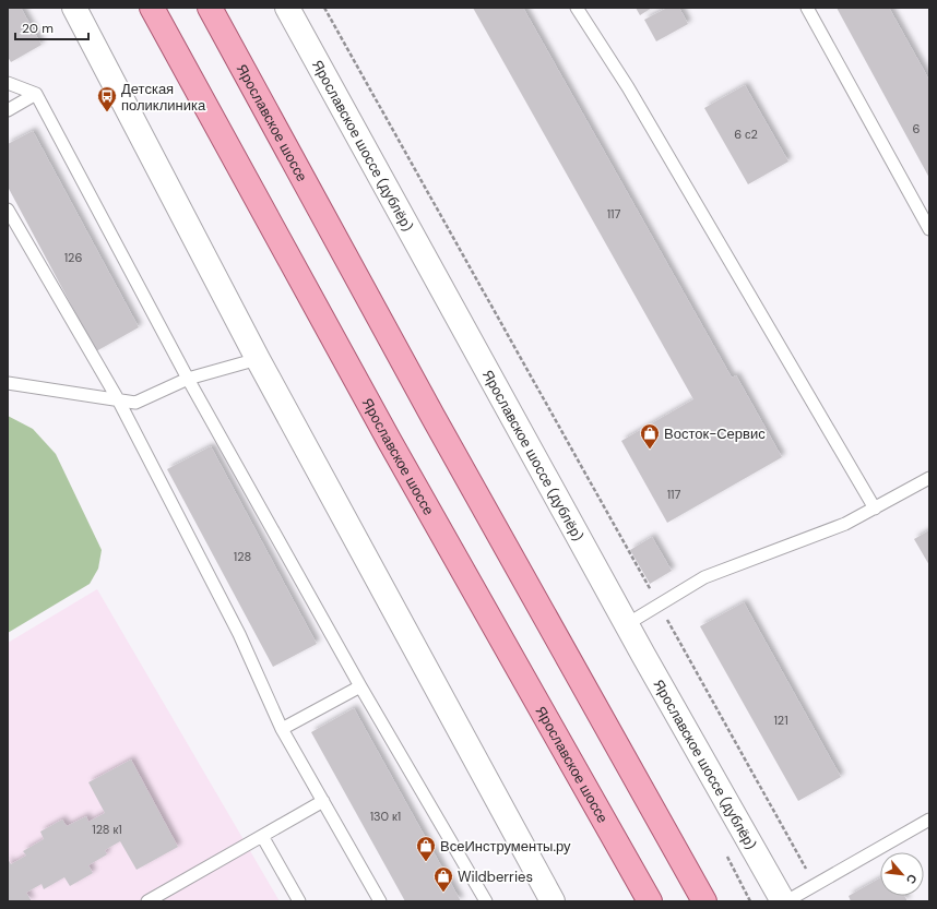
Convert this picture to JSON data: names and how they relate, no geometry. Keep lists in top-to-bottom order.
{
  "streets": {
    "main road": ["Ярославское шоссе"],
    "street": ["Ярославское шоссе (дублёр)"]
  },
  "places": {
    "bus stop": ["Детская поликлиника"],
    "shop": ["Восток-Сервис", "ВсеИнструменты.ру", "Wildberries"]
  },
  "house_numbers": [
    "6",
    "6 с2",
    "117",
    "126",
    "117",
    "128",
    "121",
    "130 к1",
    "128 к1"
  ],
  "scale_bar": "20 m",
  "north": "bottom right"
}
